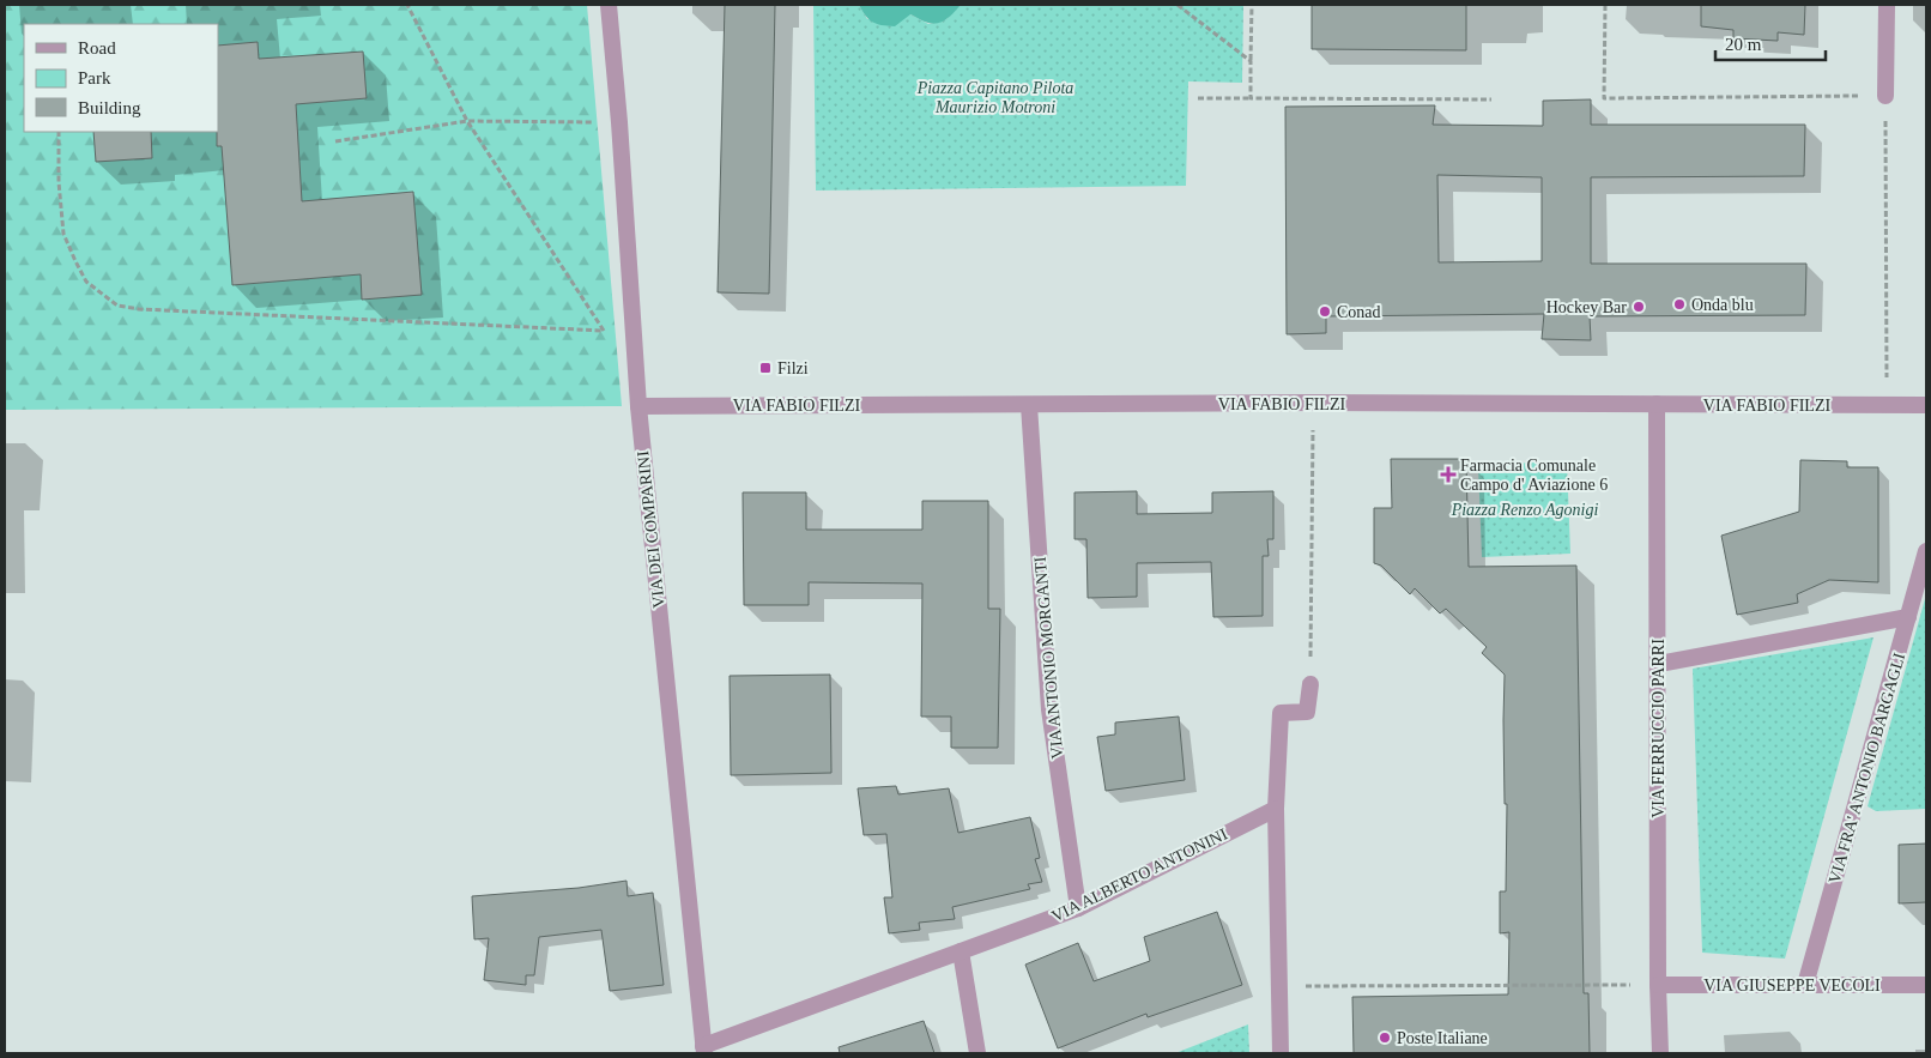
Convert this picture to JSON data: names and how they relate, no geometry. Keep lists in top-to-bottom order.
{
  "streets": {
    "street": [
      "VIA FABIO FILZI",
      "VIA DEI COMPARINI",
      "VIA ANTONIO MORGANTI",
      "VIA FERRUCCIO PARRI",
      "VIA FRA' ANTONIO BARGAGLI",
      "VIA ALBERTO ANTONINI",
      "VIA GIUSEPPE VECOLI"
    ]
  },
  "crossings": [
    ["VIA FABIO FILZI", "VIA DEI COMPARINI"],
    ["VIA FABIO FILZI", "VIA ANTONIO MORGANTI"],
    ["VIA FABIO FILZI", "VIA FERRUCCIO PARRI"],
    ["VIA DEI COMPARINI", "VIA ALBERTO ANTONINI"],
    ["VIA ANTONIO MORGANTI", "VIA ALBERTO ANTONINI"],
    ["VIA FERRUCCIO PARRI", "VIA GIUSEPPE VECOLI"],
    ["VIA FRA' ANTONIO BARGAGLI", "VIA GIUSEPPE VECOLI"]
  ],
  "parks": ["Piazza Capitano Pilota Maurizio Motroni", "Piazza Renzo Agonigi"],
  "places": {
    "other": [
      "Onda blu",
      "Hockey Bar",
      "Conad",
      "Poste Italiane"
    ],
    "transit": ["Filzi"],
    "health": ["Farmacia Comunale Campo d' Aviazione 6"]
  },
  "legend": ["Road", "Park", "Building"],
  "scale_bar": "20 m"
}
